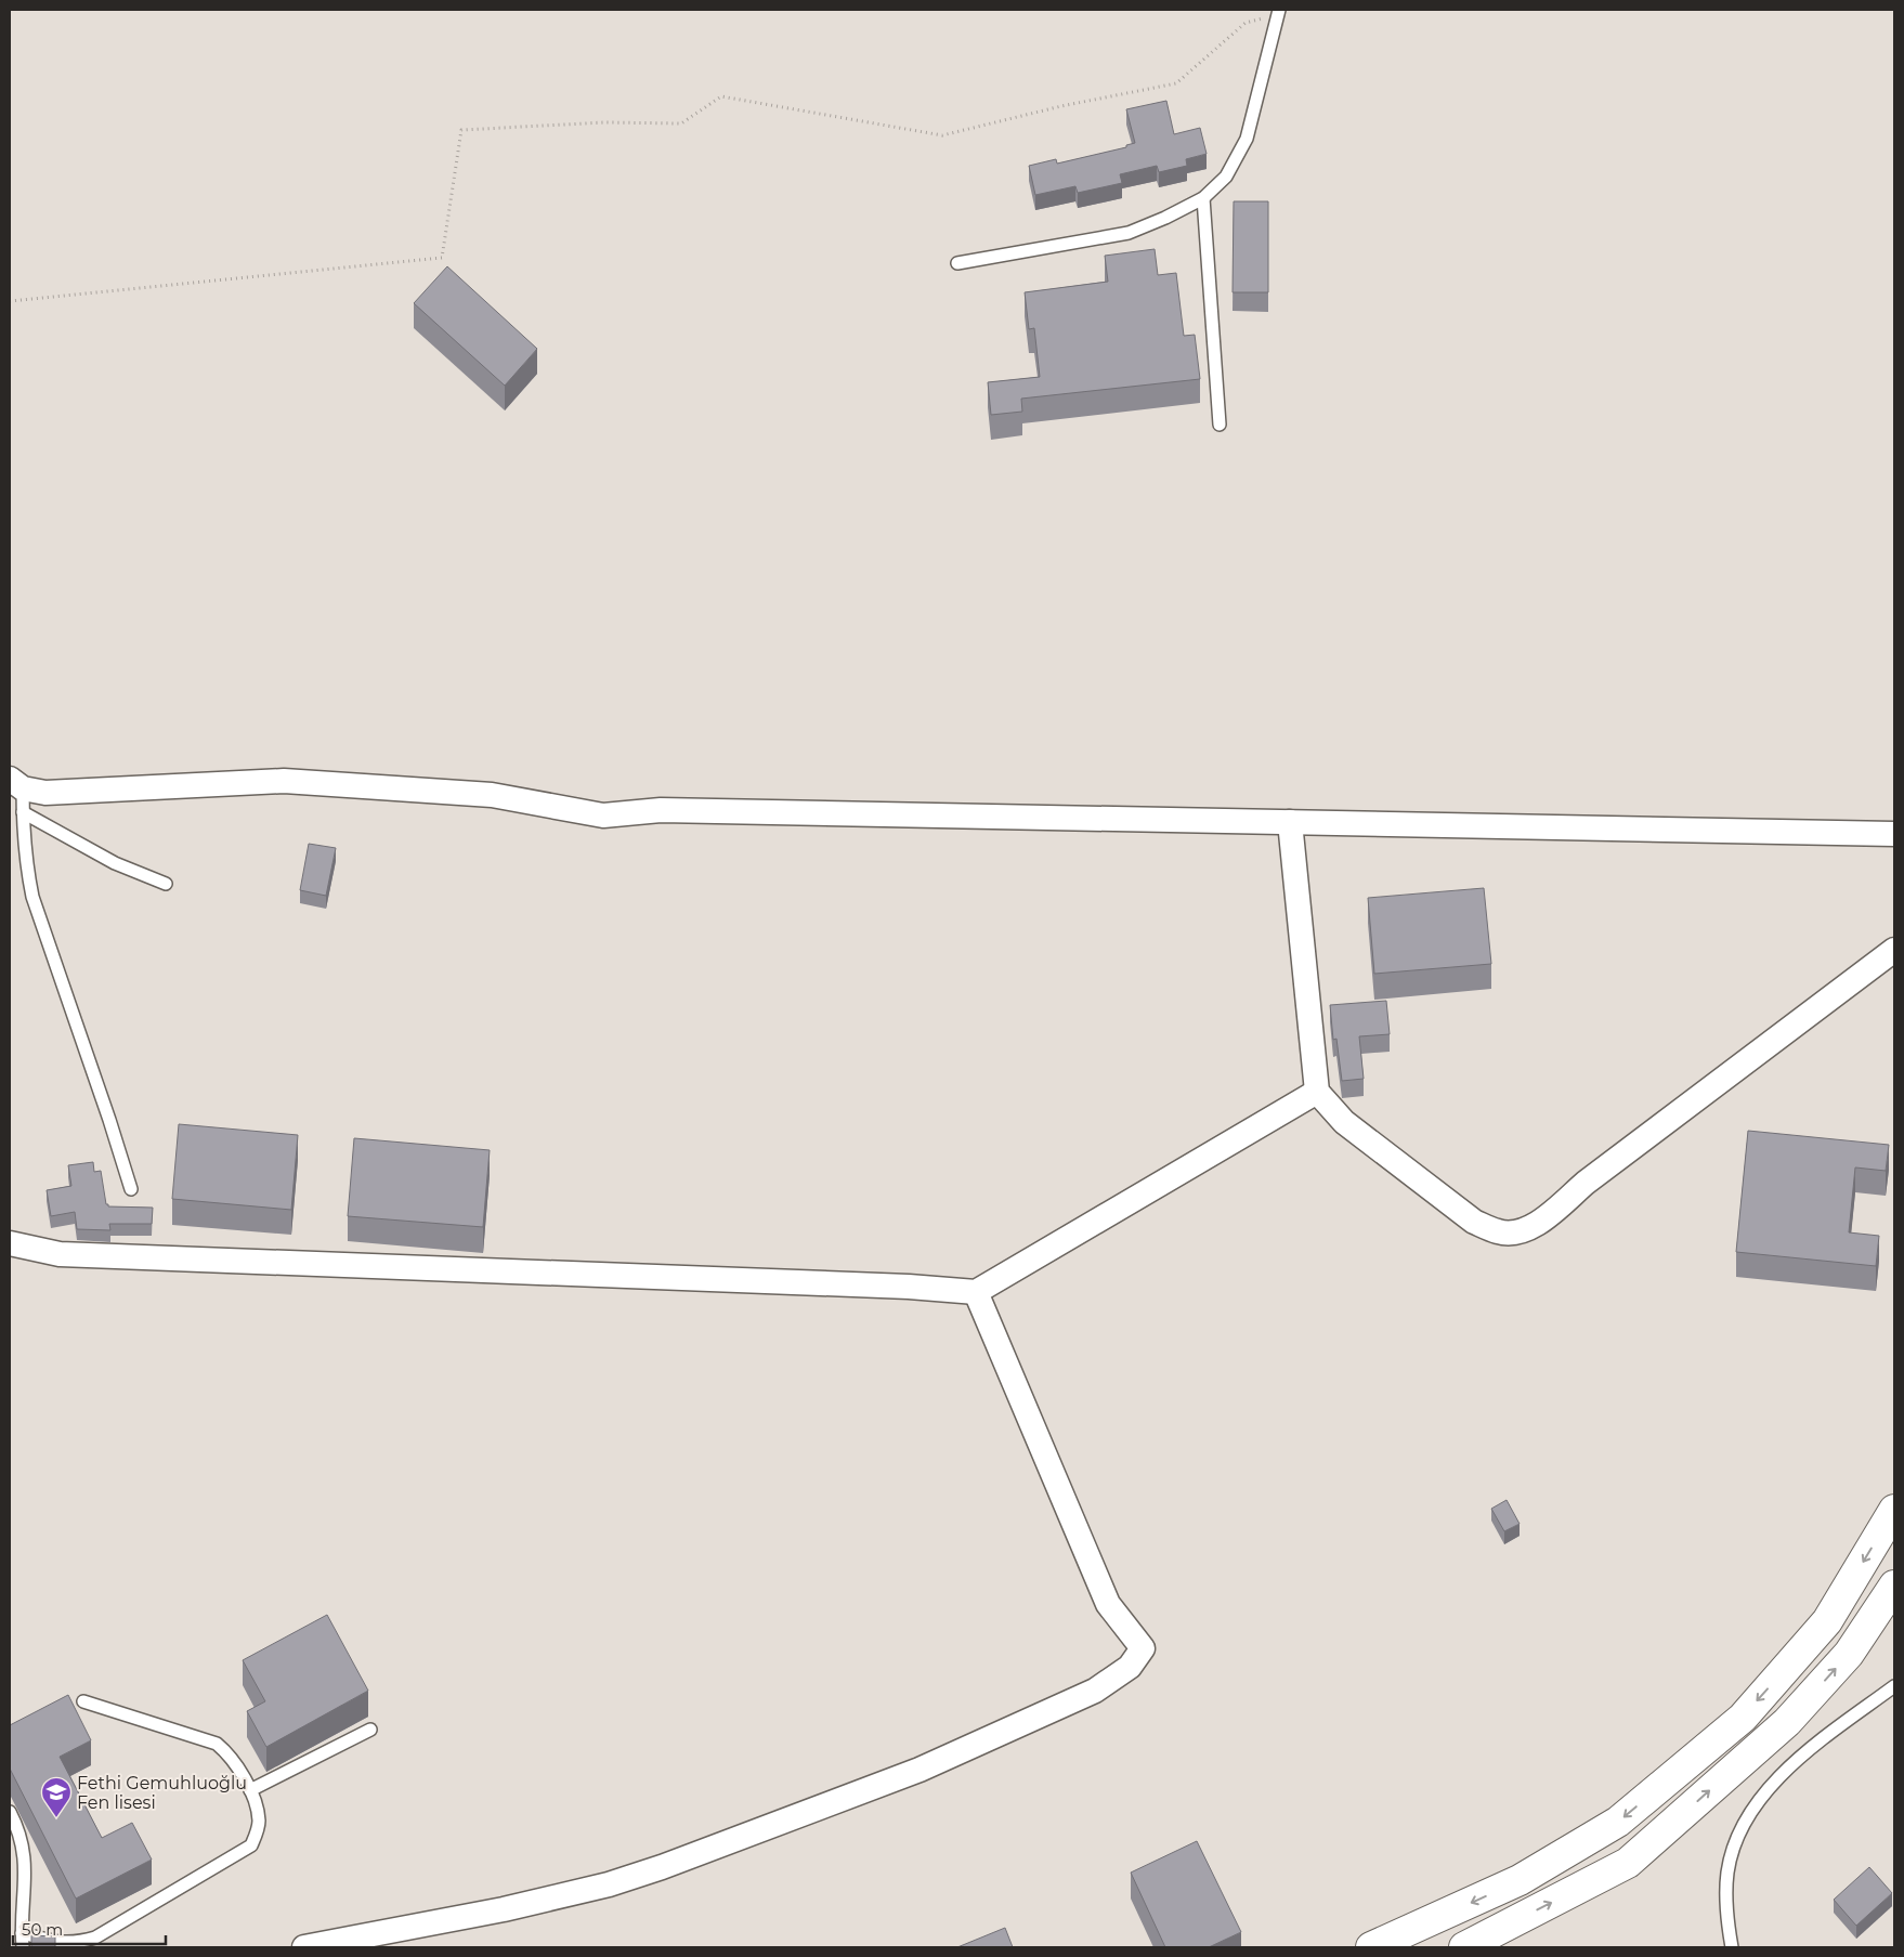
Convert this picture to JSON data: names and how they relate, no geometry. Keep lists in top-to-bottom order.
{
  "places": {
    "school or university": ["Fethi Gemuhluoğlu Fen lisesi"]
  },
  "scale_bar": "50 m"
}
